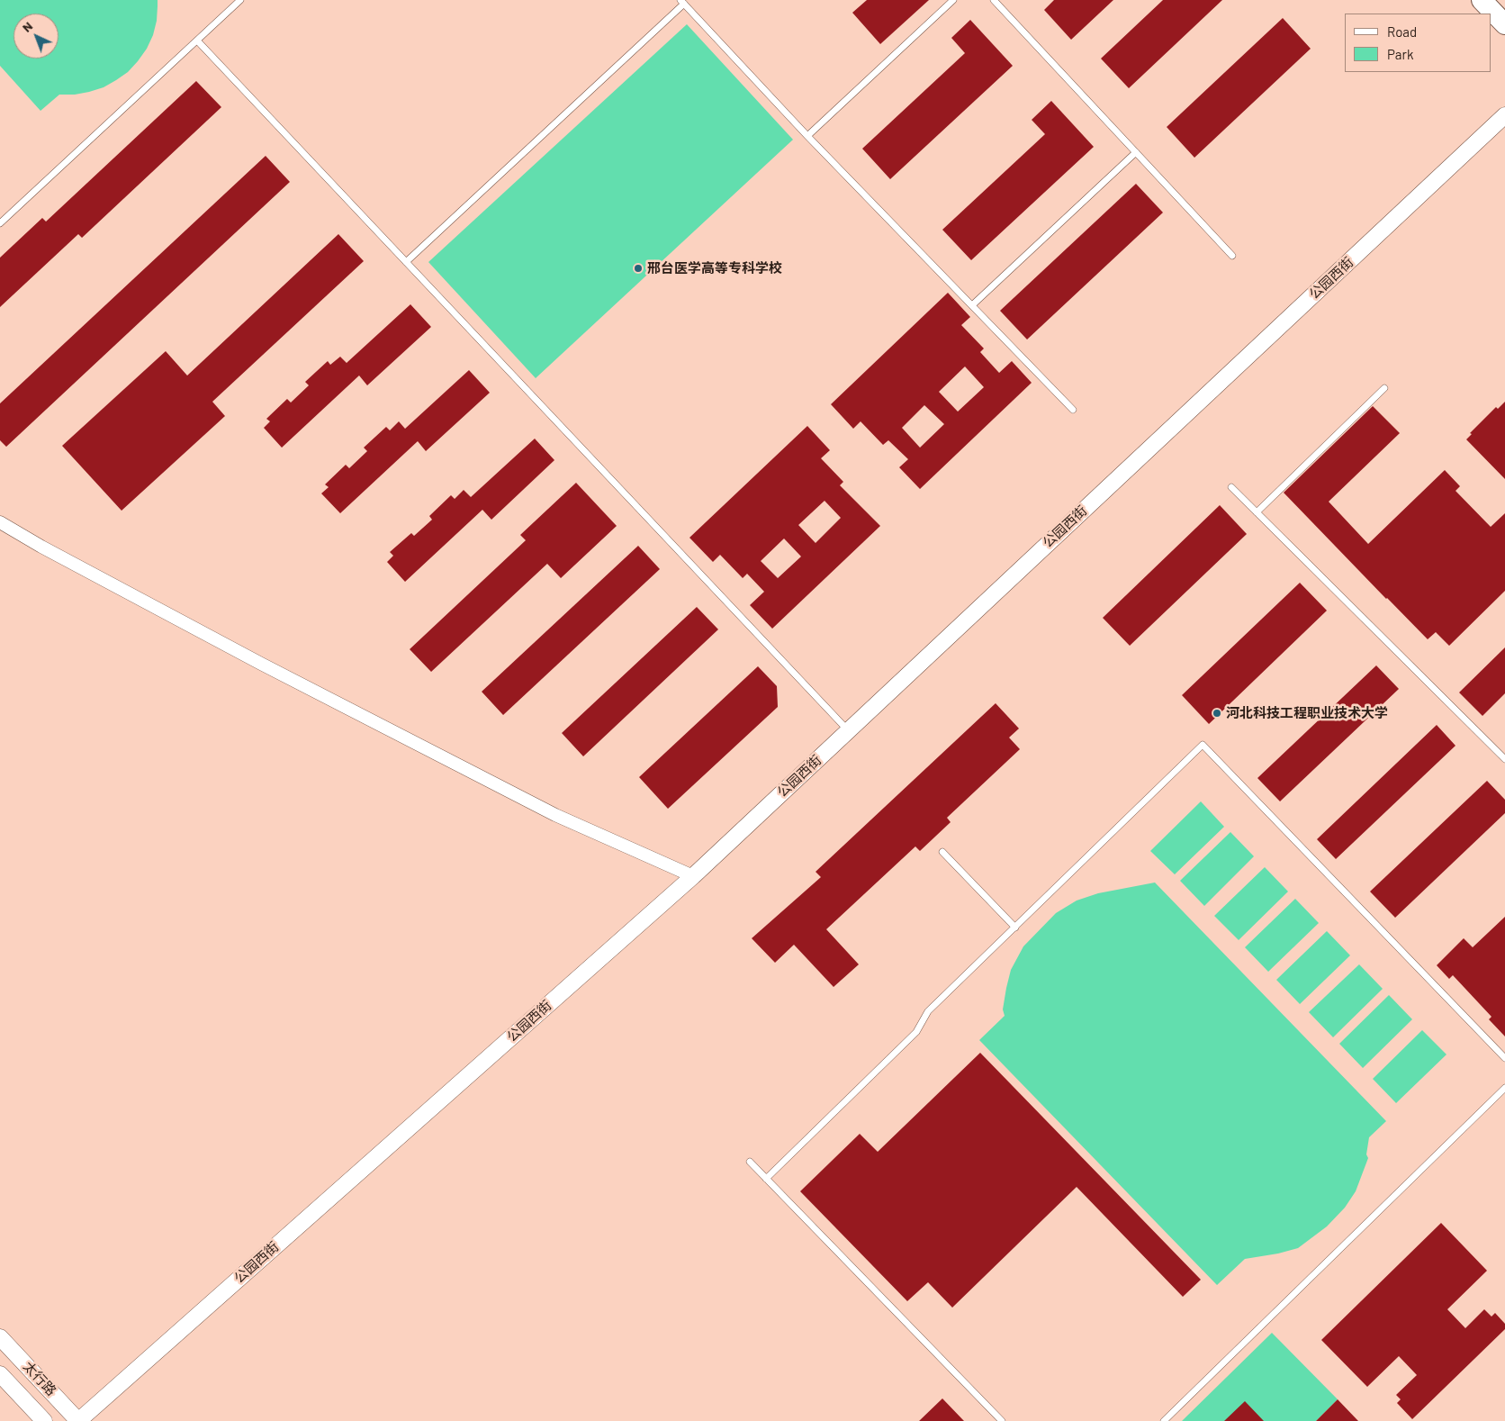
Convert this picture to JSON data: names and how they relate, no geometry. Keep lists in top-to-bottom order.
{
  "streets": {
    "street": ["公园西街", "太行路"]
  },
  "crossings": [
    ["公园西街", "太行路"]
  ],
  "places": ["邢台医学高等专科学校", "河北科技工程职业技术大学"],
  "legend": ["Road", "Park"],
  "north": "top left"
}
